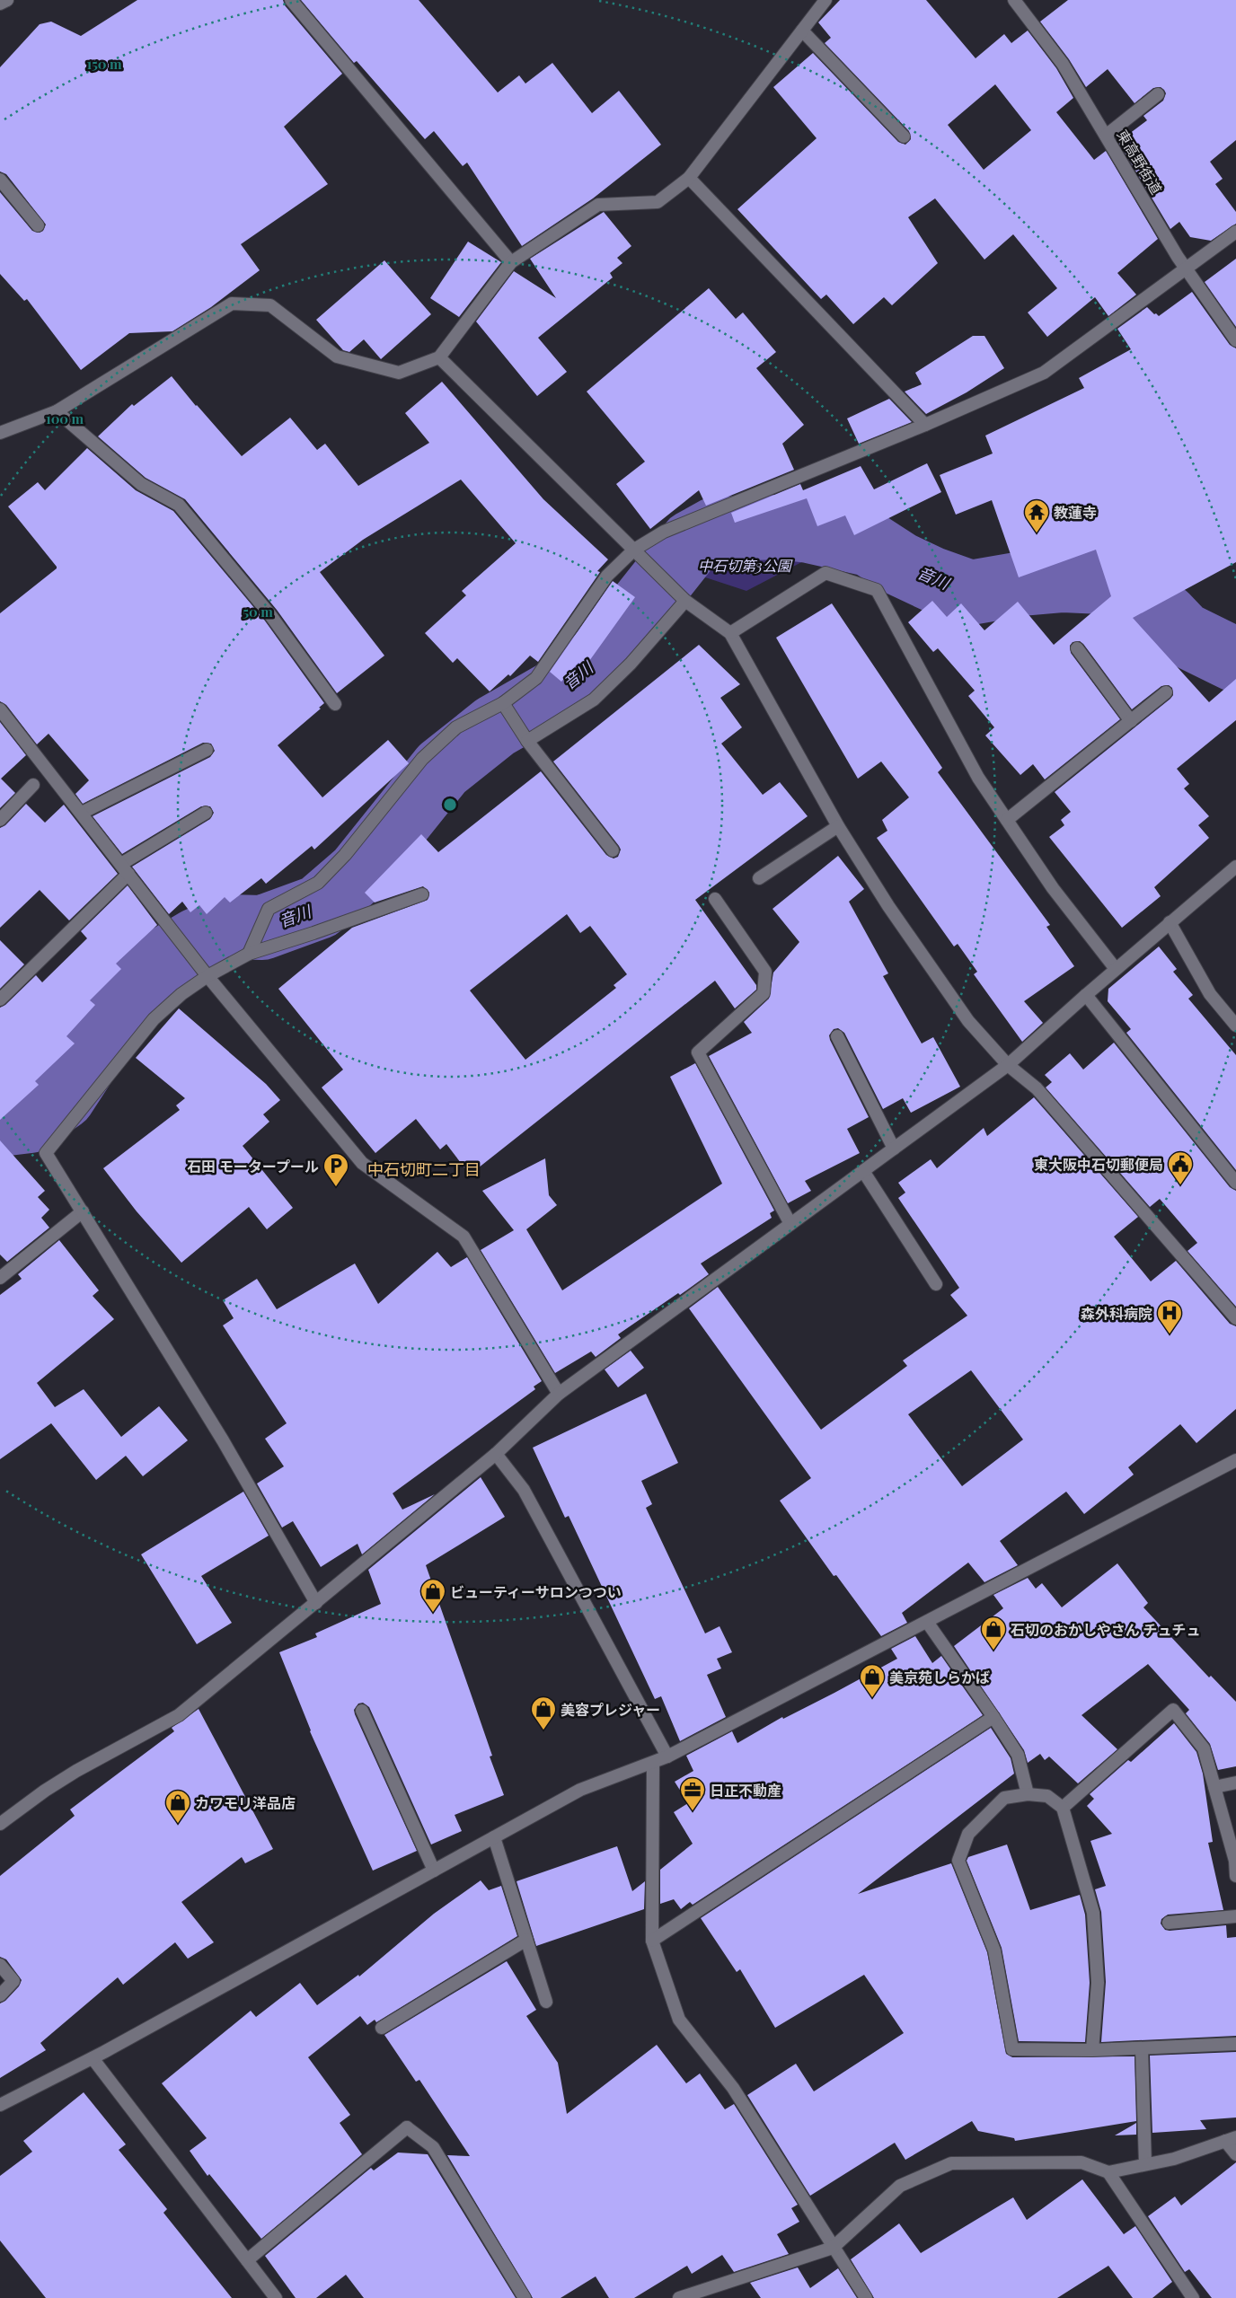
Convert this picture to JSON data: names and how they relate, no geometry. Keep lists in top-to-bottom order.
{
  "streets": {
    "street": ["東高野街道"]
  },
  "districts": ["中石切町二丁目"],
  "water": ["音川"],
  "parks": ["中石切第3公園"],
  "places": {
    "temple": ["教蓮寺"],
    "public building": ["東大阪中石切郵便局"],
    "parking": ["石田 モータープール"],
    "hospital": ["森外科病院"],
    "shop": [
      "ビューティーサロンつつい",
      "石切のおかしやさん チュチュ",
      "美京苑しらかば",
      "美容プレジャー",
      "カワモリ洋品店"
    ],
    "office": ["日正不動産"]
  },
  "rings": ["150 m", "100 m", "50 m"]
}
